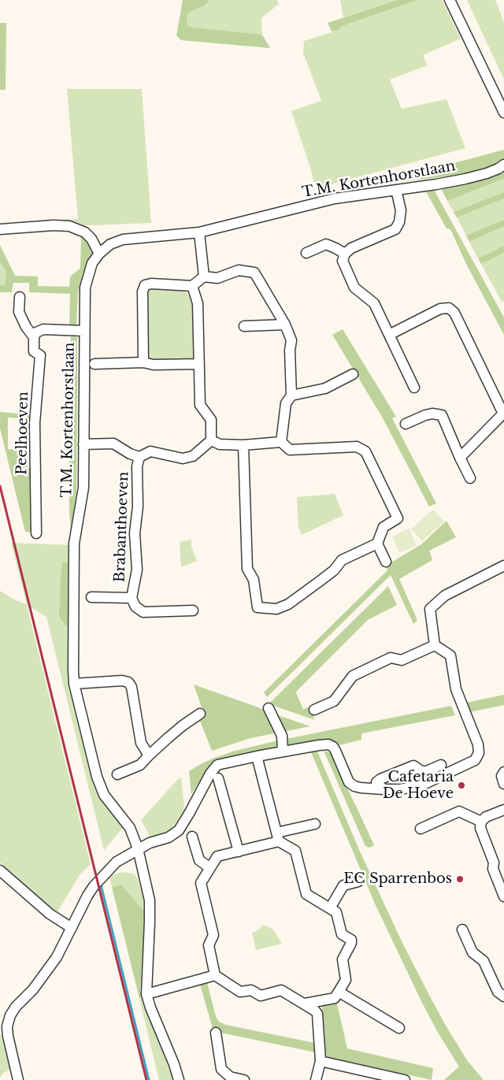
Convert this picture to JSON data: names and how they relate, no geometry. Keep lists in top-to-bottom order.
{
  "streets": {
    "street": ["T.M. Kortenhorstlaan", "Peelhoeven", "Brabanthoeven"]
  },
  "crossings": [
    ["T.M. Kortenhorstlaan", "Brabanthoeven"]
  ],
  "places": ["Cafetaria De Hoeve", "EC Sparrenbos"]
}
